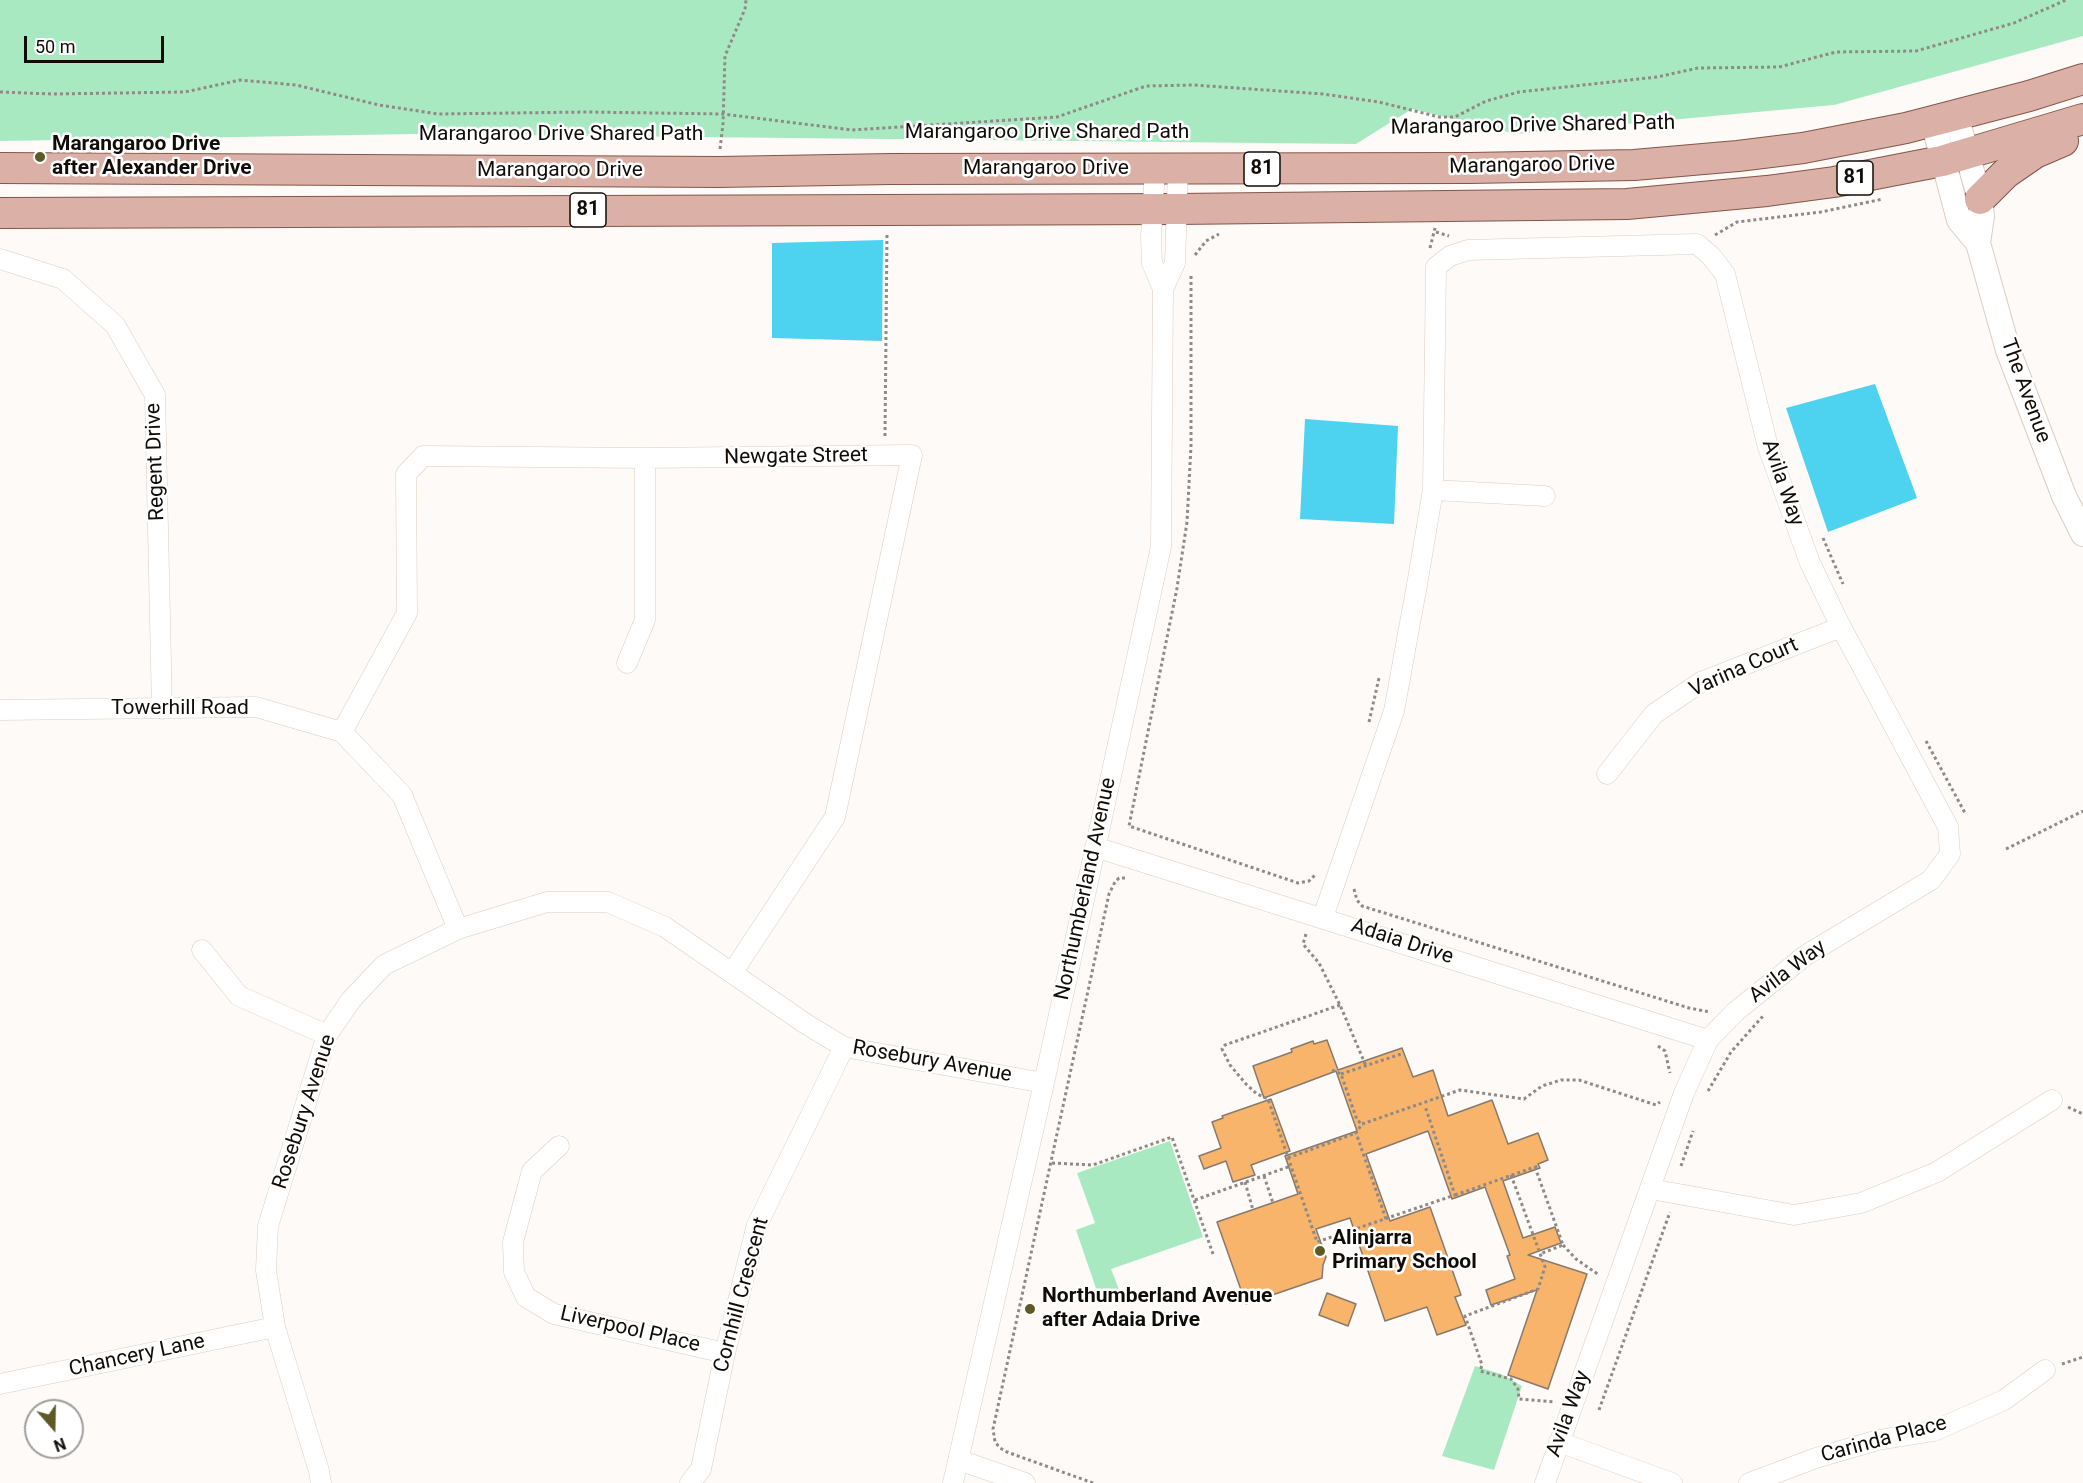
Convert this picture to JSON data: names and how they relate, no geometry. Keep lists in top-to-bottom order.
{
  "streets": {
    "main road": ["Marangaroo Drive", "81"],
    "street": [
      "The Avenue",
      "Newgate Street",
      "Regent Drive",
      "Avila Way",
      "Varina Court",
      "Towerhill Road",
      "Northumberland Avenue",
      "Adaia Drive",
      "Rosebury Avenue",
      "Cornhill Crescent",
      "Liverpool Place",
      "Chancery Lane",
      "Carinda Place"
    ]
  },
  "crossings": [
    ["Marangaroo Drive", "The Avenue"],
    ["Marangaroo Drive", "Northumberland Avenue"],
    ["Newgate Street", "Towerhill Road"],
    ["Newgate Street", "Rosebury Avenue"],
    ["Regent Drive", "Towerhill Road"],
    ["Avila Way", "Varina Court"],
    ["Avila Way", "Adaia Drive"],
    ["Northumberland Avenue", "Adaia Drive"],
    ["Northumberland Avenue", "Rosebury Avenue"],
    ["Rosebury Avenue", "Cornhill Crescent"],
    ["Rosebury Avenue", "Chancery Lane"],
    ["Cornhill Crescent", "Liverpool Place"]
  ],
  "places": ["Marangaroo Drive after Alexander Drive", "Alinjarra Primary School", "Northumberland Avenue after Adaia Drive"],
  "scale_bar": "50 m",
  "north": "bottom"
}
